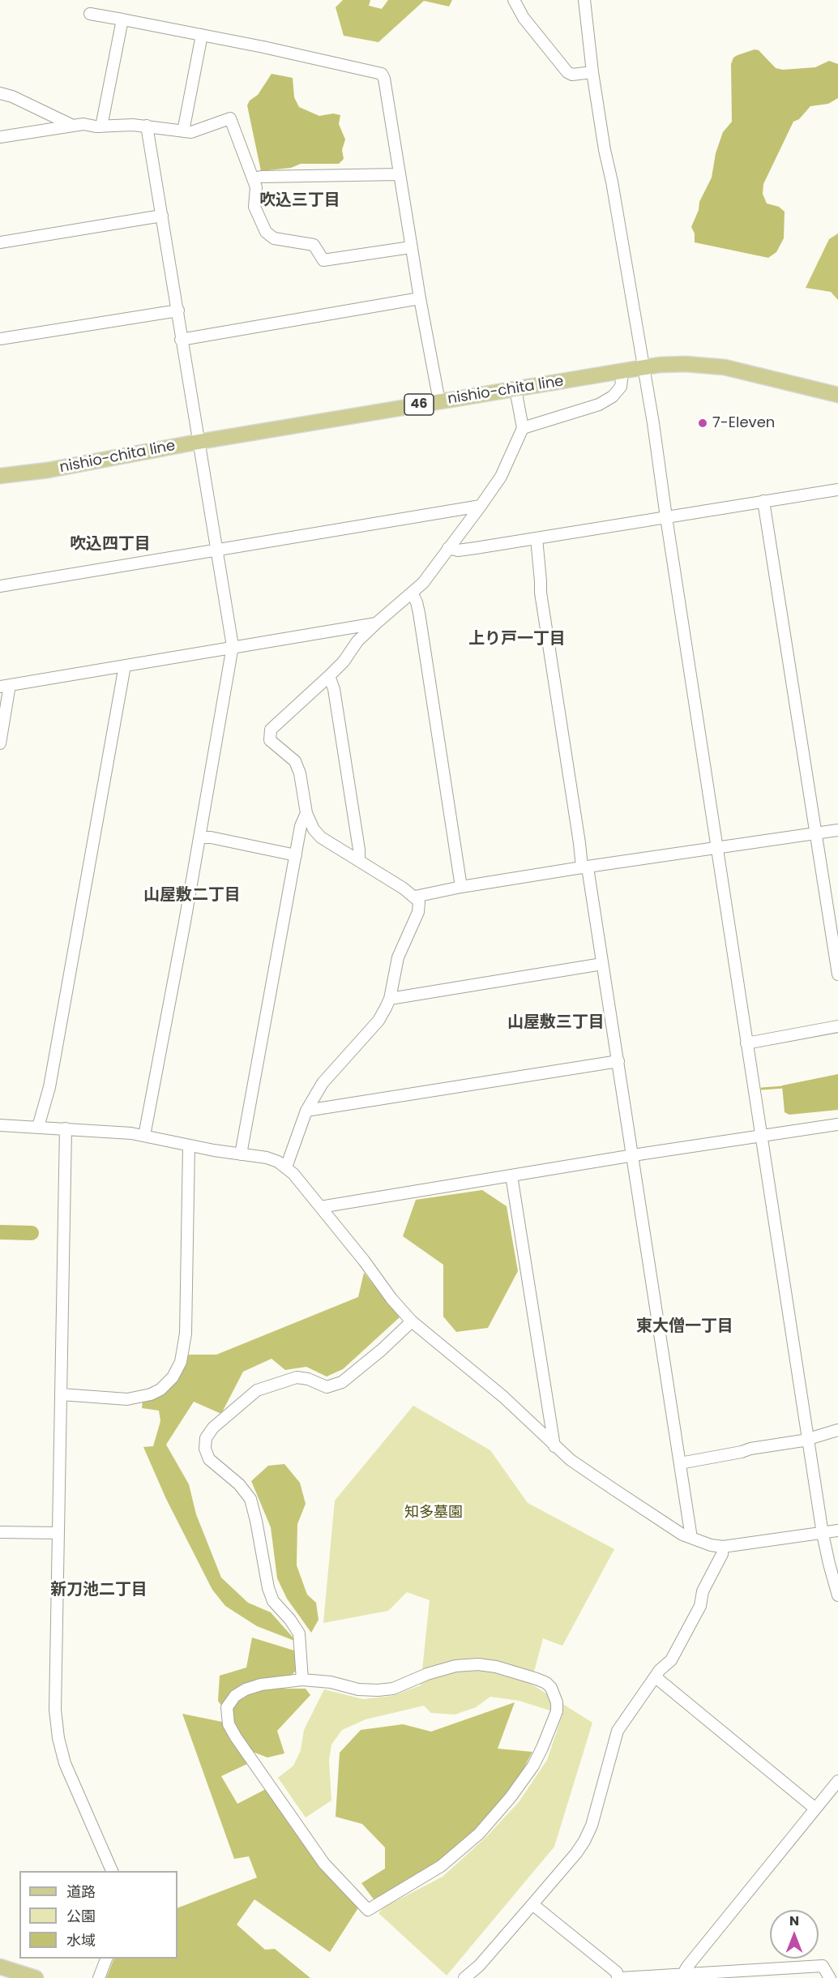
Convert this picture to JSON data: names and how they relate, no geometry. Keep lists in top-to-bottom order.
{
  "streets": {
    "main road": ["nishio-chita line", "46"]
  },
  "districts": [
    "吹込三丁目",
    "吹込四丁目",
    "上り戸一丁目",
    "山屋敷二丁目",
    "山屋敷三丁目",
    "東大僧一丁目",
    "新刀池二丁目"
  ],
  "parks": ["知多墓園"],
  "places": ["7-Eleven"],
  "legend": ["道路", "公園", "水域"],
  "north": "top"
}
